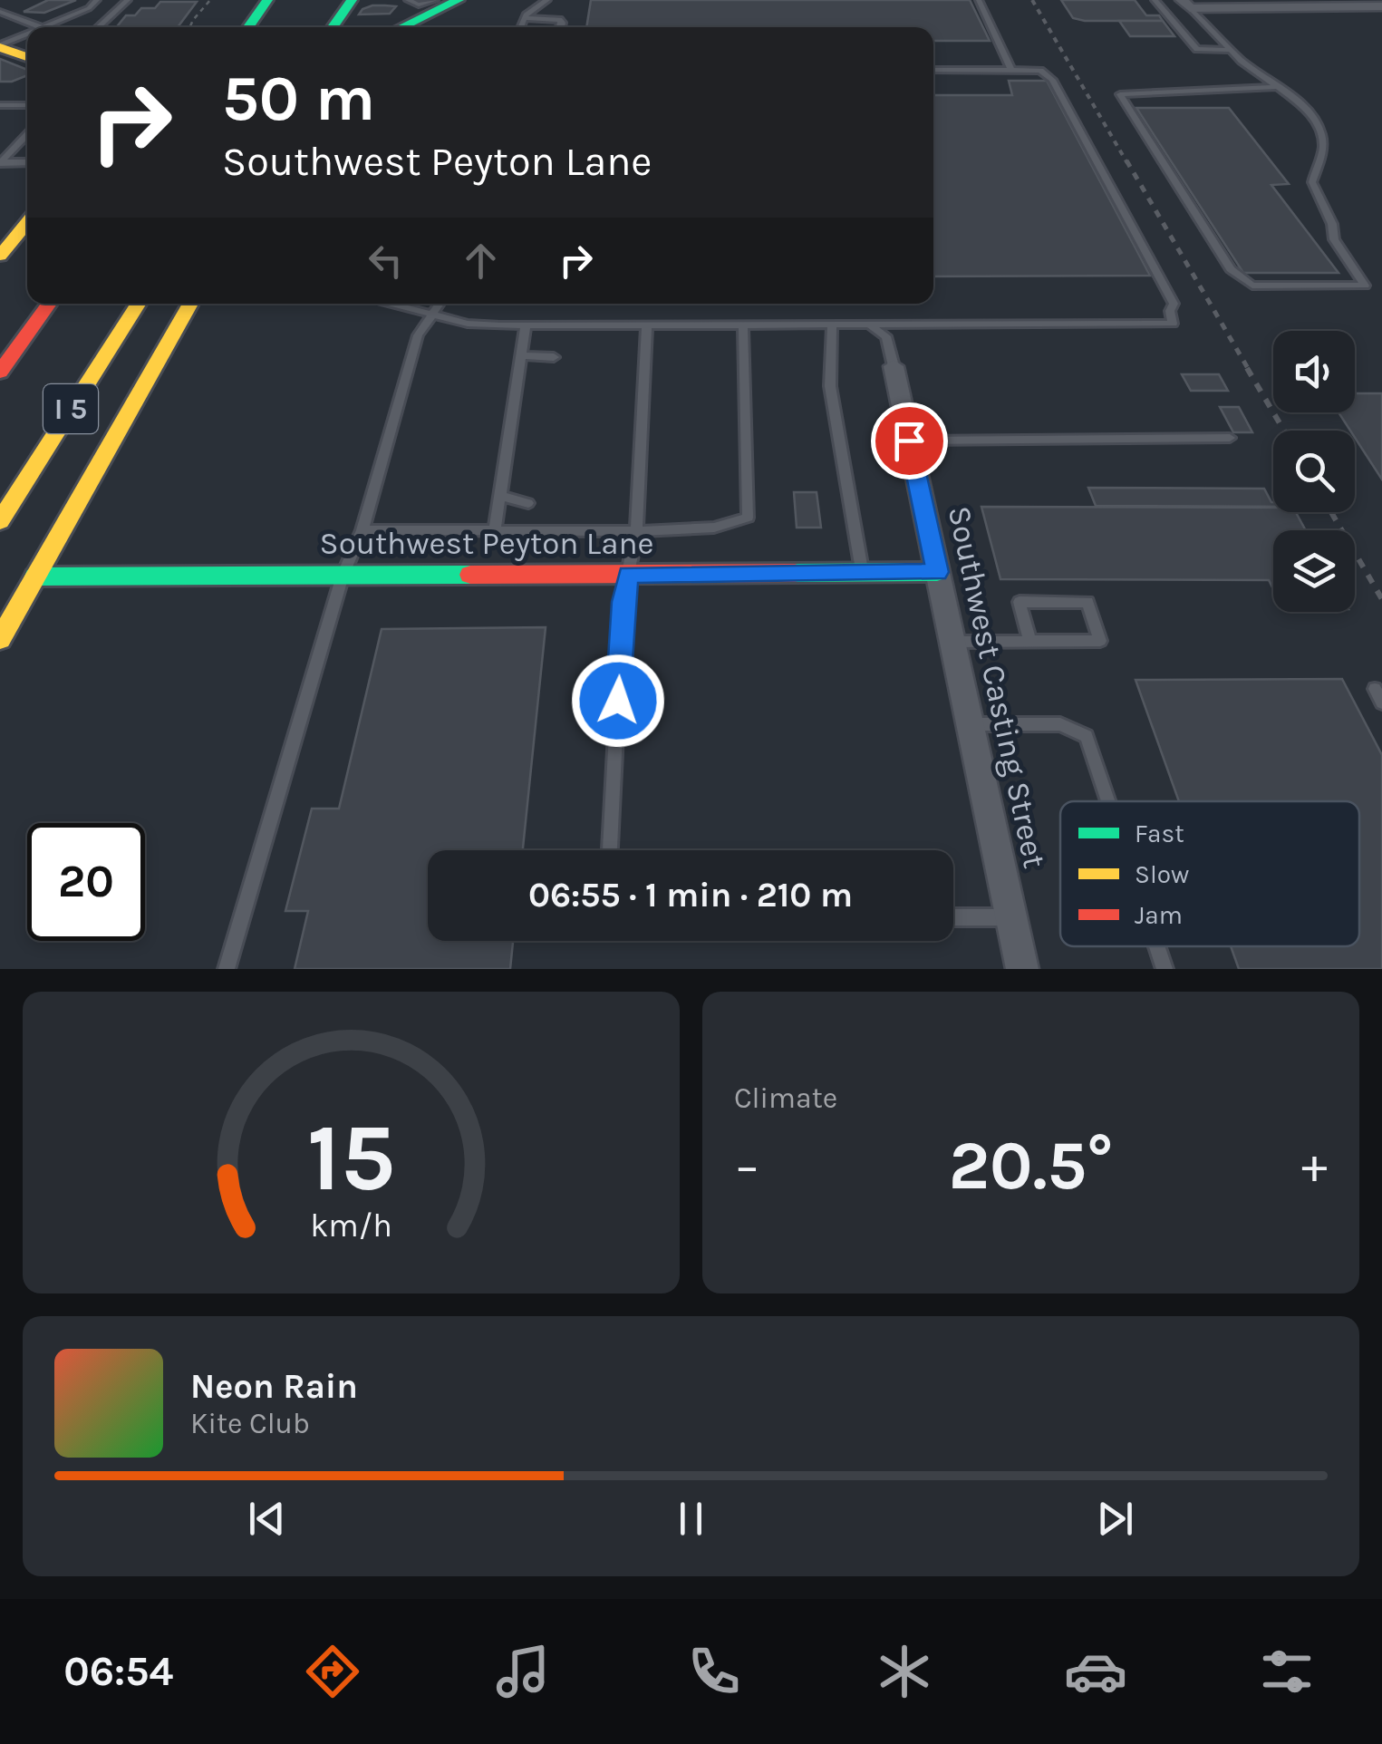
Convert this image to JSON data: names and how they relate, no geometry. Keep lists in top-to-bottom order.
{
  "streets": {
    "main road": ["I 5", "Southwest Peyton Lane"],
    "street": ["Southwest Casting Street"]
  },
  "crossings": [
    ["Southwest Peyton Lane", "Southwest Casting Street"]
  ],
  "legend": ["Fast", "Slow", "Jam"],
  "page": {
    "turn": ["50 m", "Southwest Peyton Lane"],
    "limit": "20",
    "trip": "06:55 · 1 min · 210 m",
    "tile": "Climate",
    "heat": ["−", "20.5°", "+"],
    "song": ["Neon Rain", "Kite Club"],
    "tabs": "06:54",
    "gauge": ["15", "km/h"]
  }
}
